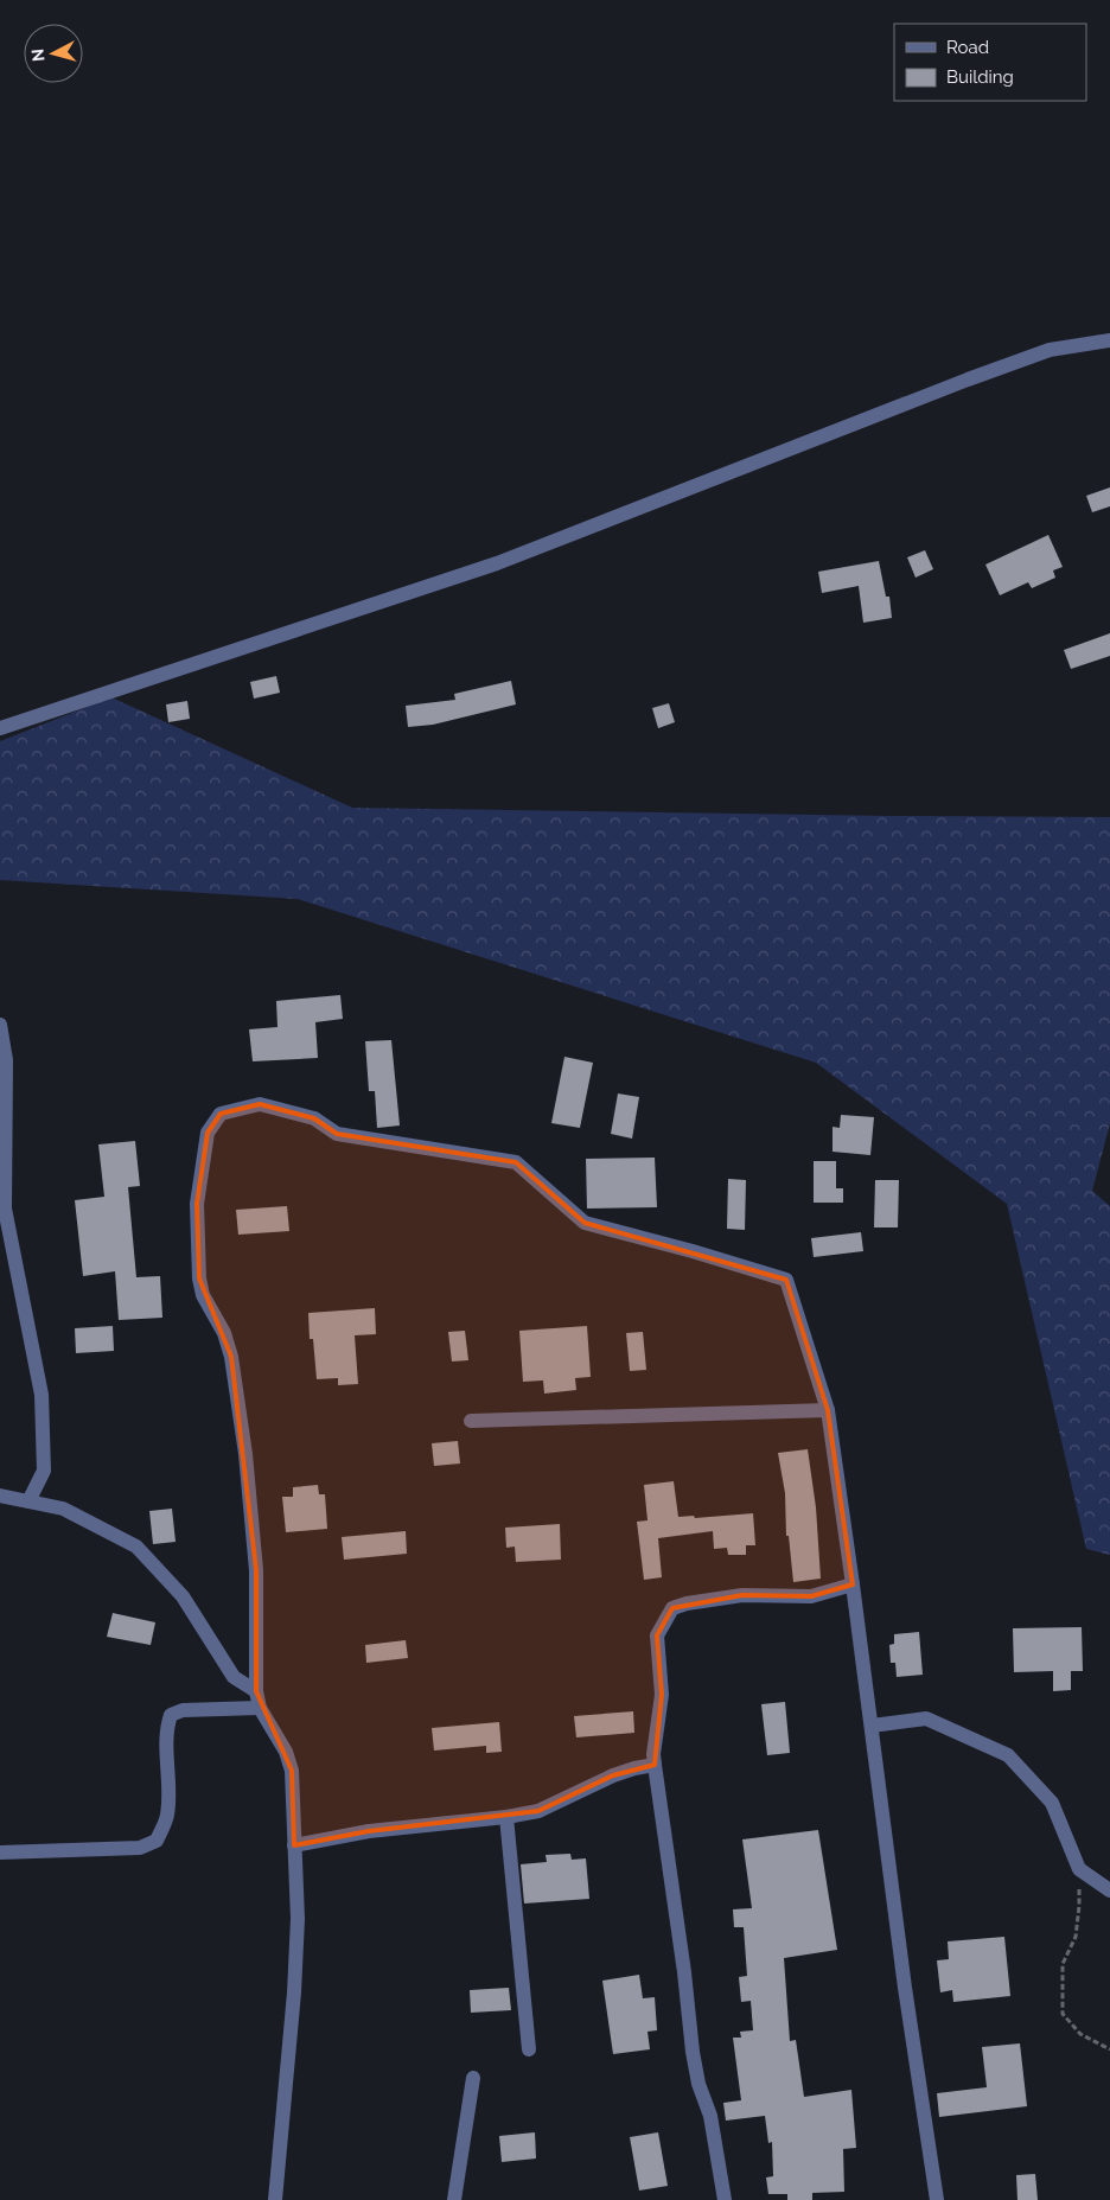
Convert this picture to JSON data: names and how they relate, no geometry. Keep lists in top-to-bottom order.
{
  "legend": ["Road", "Building"],
  "north": "left"
}
